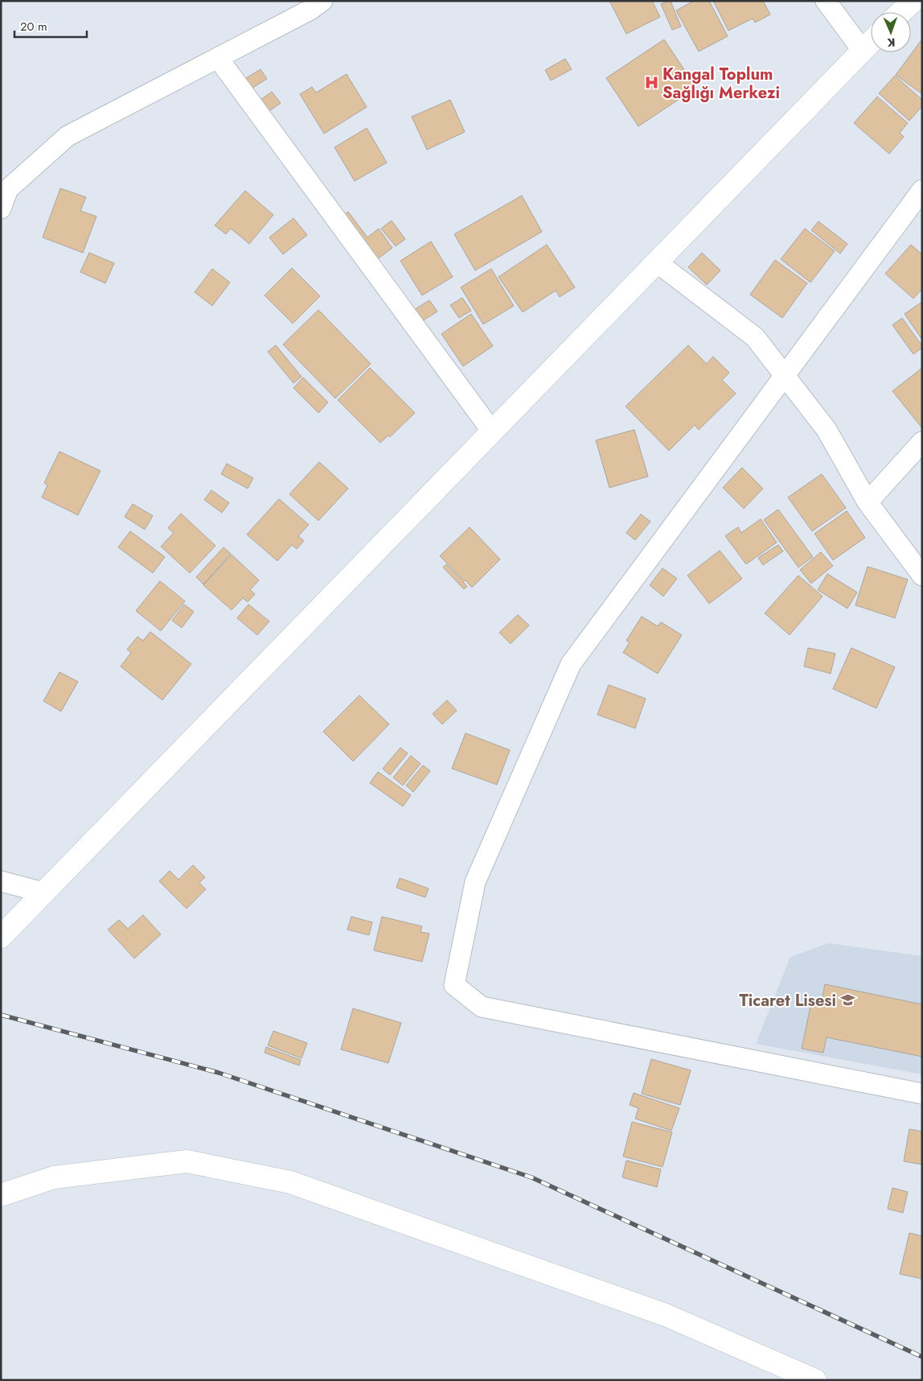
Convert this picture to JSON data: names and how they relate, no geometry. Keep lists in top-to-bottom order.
{
  "places": {
    "hospital": ["Kangal Toplum Sağlığı Merkezi"],
    "school or university": ["Ticaret Lisesi"]
  },
  "scale_bar": "20 m",
  "north": "bottom"
}
